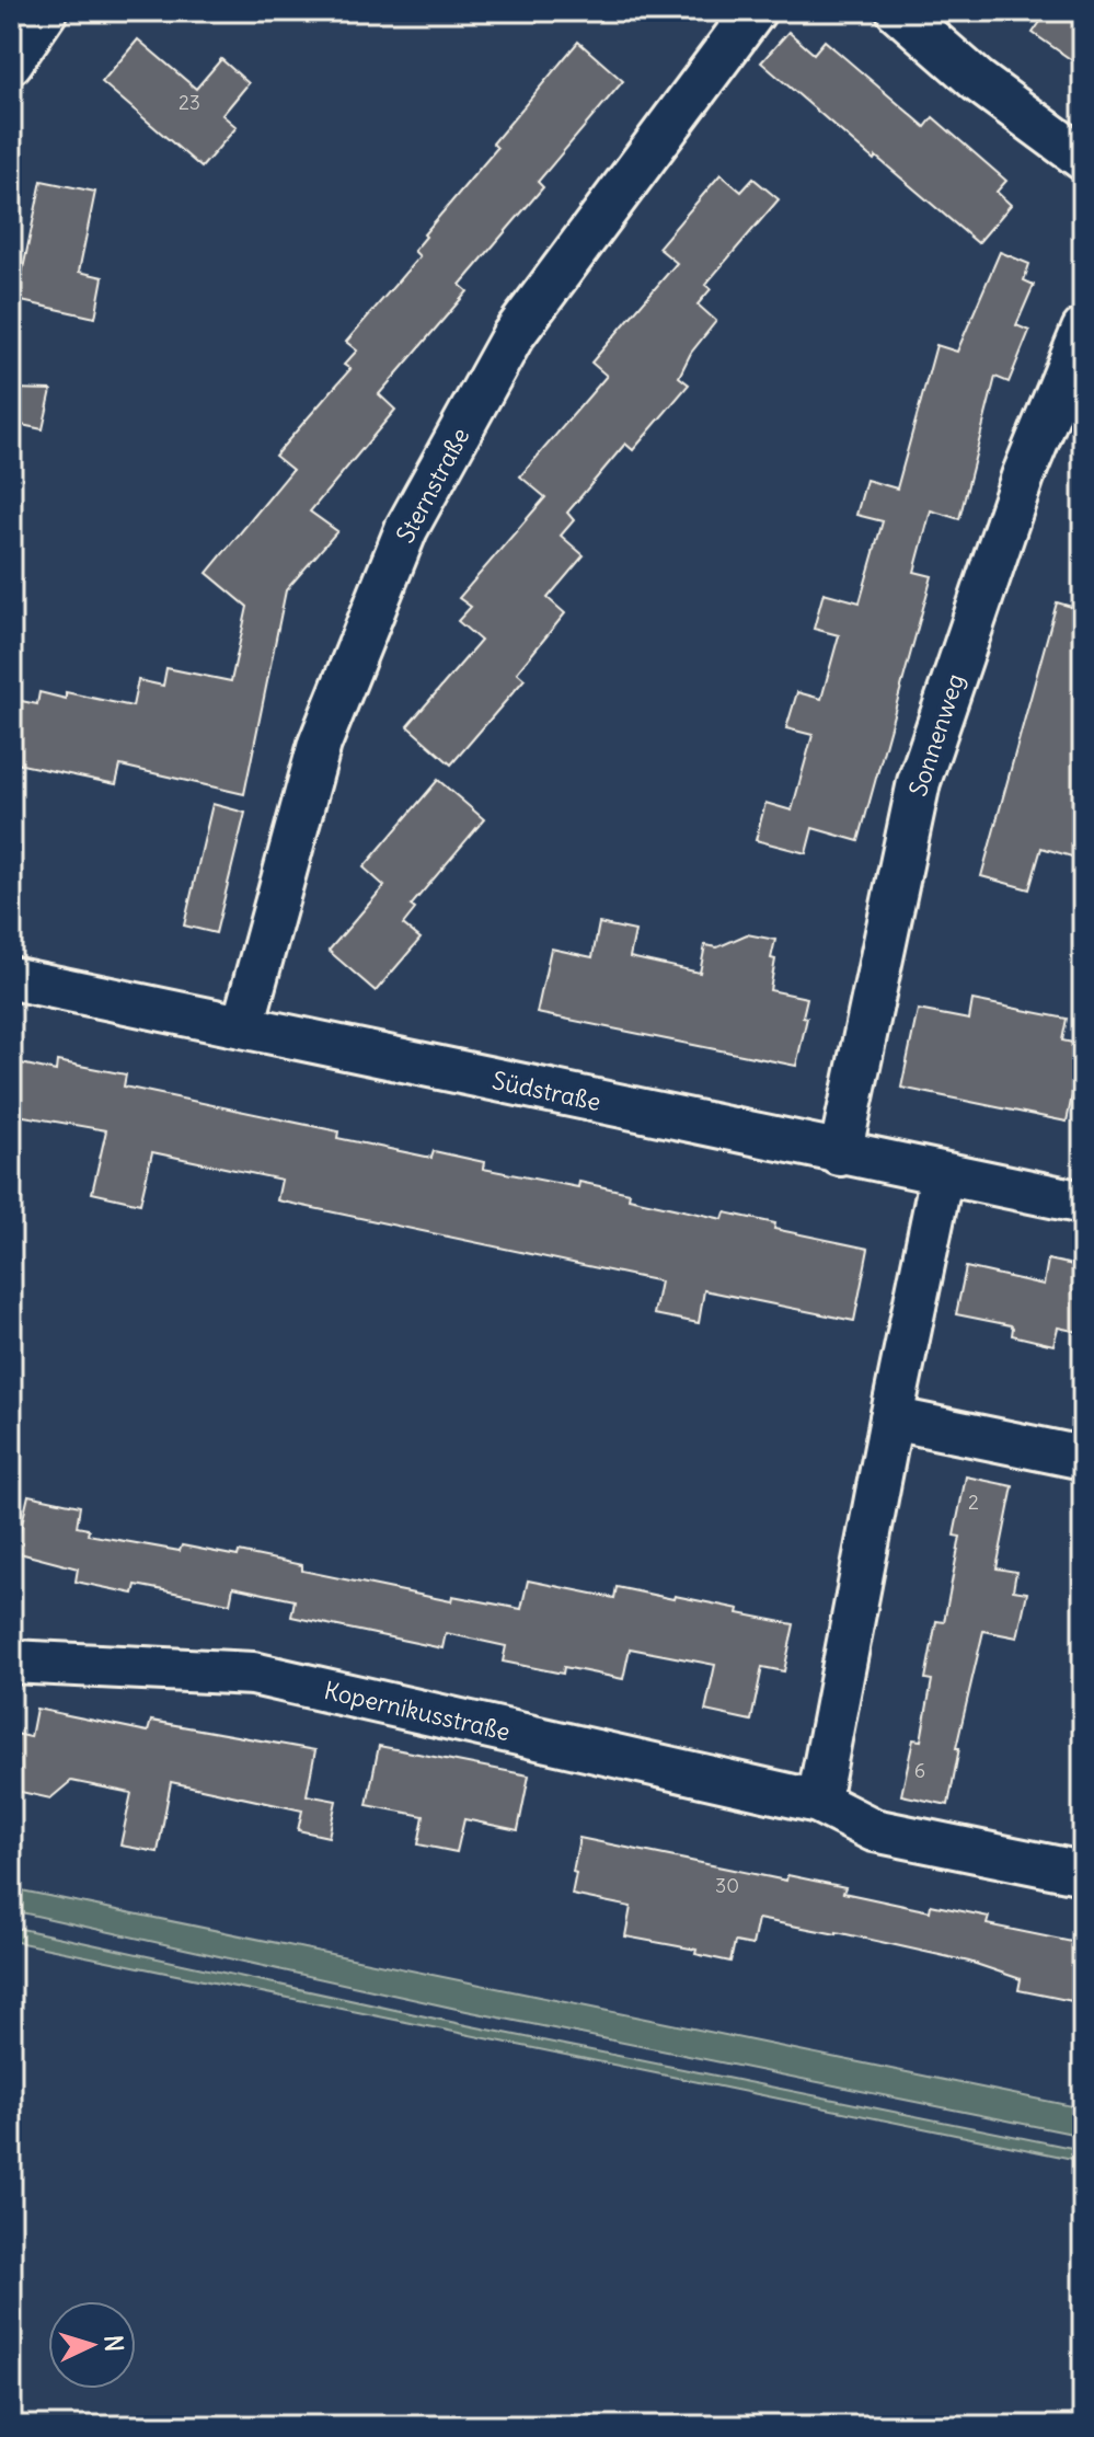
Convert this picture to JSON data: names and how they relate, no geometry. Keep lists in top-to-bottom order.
{
  "streets": {
    "street": [
      "Sternstraße",
      "Sonnenweg",
      "Südstraße",
      "Kopernikusstraße"
    ]
  },
  "crossings": [
    ["Sternstraße", "Südstraße"],
    ["Sonnenweg", "Südstraße"]
  ],
  "house_numbers": [
    "23",
    "2",
    "6",
    "30"
  ],
  "north": "right"
}
